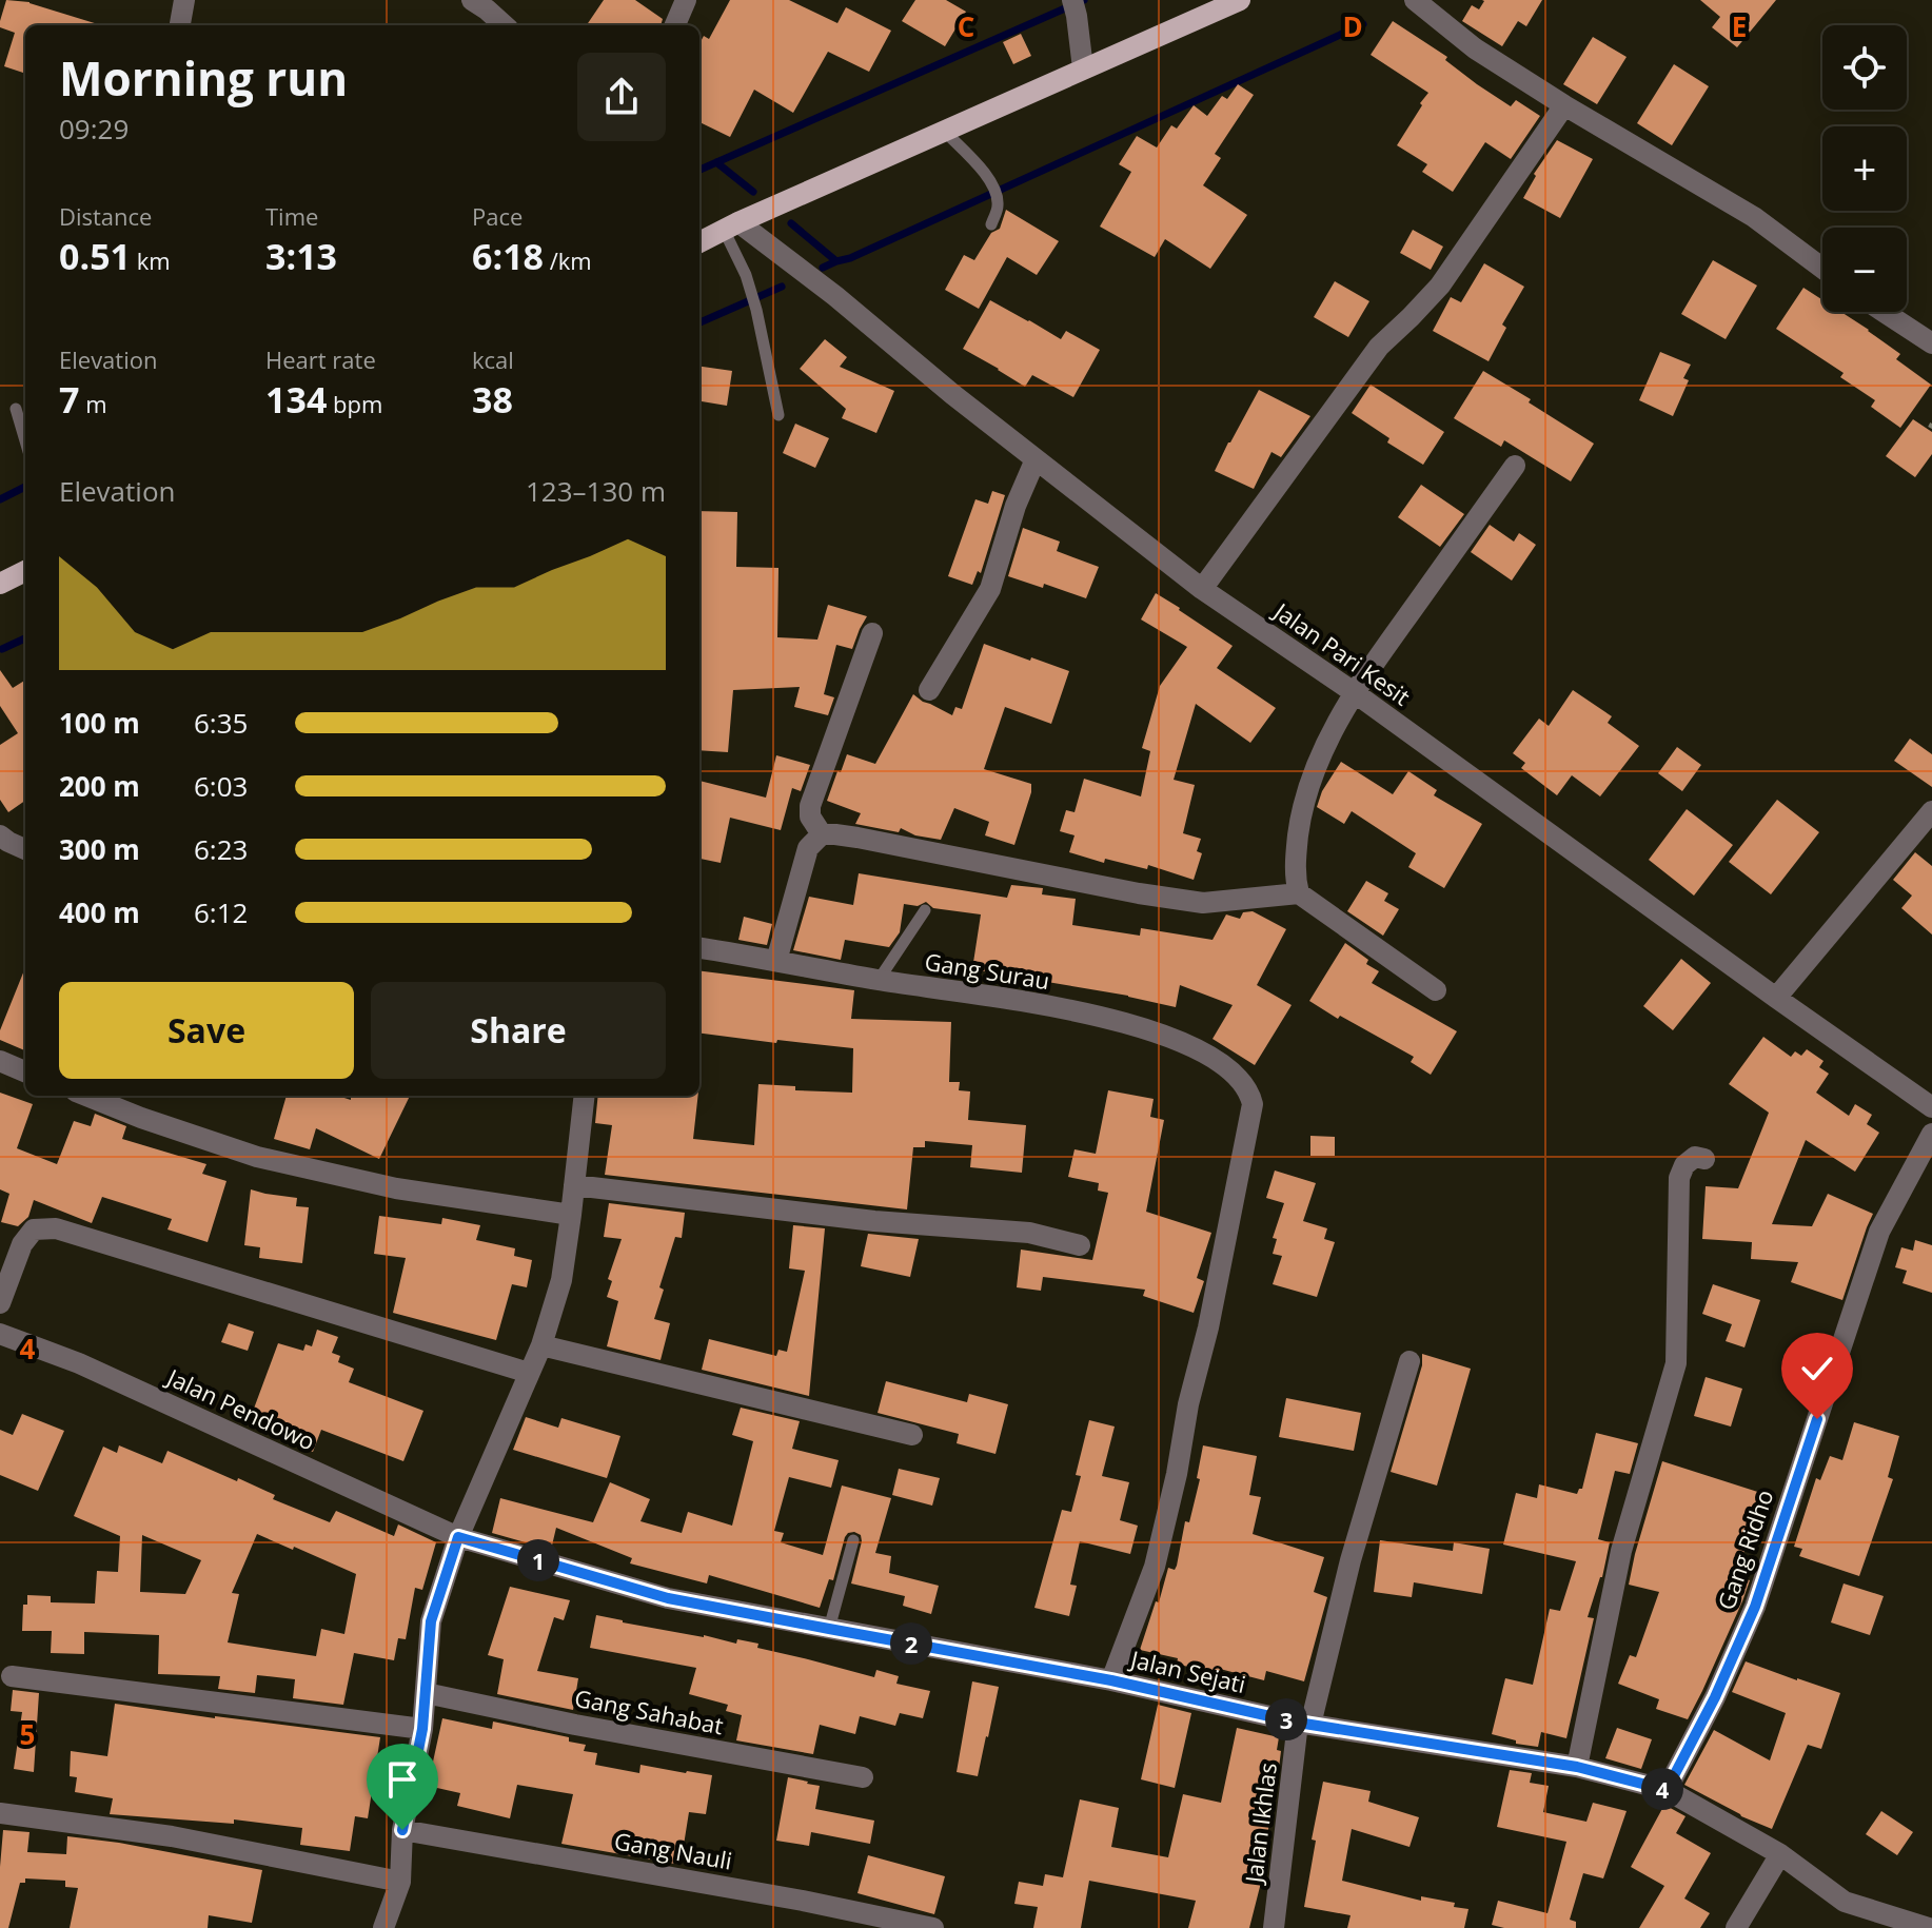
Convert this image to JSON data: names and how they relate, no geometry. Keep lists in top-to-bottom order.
{
  "streets": {
    "street": [
      "Jalan Pari Kesit",
      "Gang Surau",
      "Jalan Pendowo",
      "Gang Ridho",
      "Jalan Sejati",
      "Gang Sahabat",
      "Jalan Ikhlas",
      "Gang Nauli"
    ]
  },
  "crossings": [
    ["Gang Surau", "Jalan Sejati"],
    ["Jalan Pendowo", "Jalan Sejati"],
    ["Gang Ridho", "Jalan Sejati"],
    ["Jalan Sejati", "Jalan Ikhlas"]
  ],
  "page": {
    "map_buttons": ["+", "−"],
    "heading": ["Morning run", "09:29"],
    "stats": [
      ["Distance", "0.51 km"],
      ["Time", "3:13"],
      ["Pace", "6:18 /km"],
      ["Elevation", "7 m"],
      ["Heart rate", "134 bpm"],
      ["kcal", "38"]
    ],
    "chart": ["Elevation", "123–130 m"],
    "list": [
      {
        "name": "100 m",
        "note": "6:35"
      },
      {
        "name": "200 m",
        "note": "6:03"
      },
      {
        "name": "300 m",
        "note": "6:23"
      },
      {
        "name": "400 m",
        "note": "6:12"
      }
    ],
    "buttons": ["Save", "Share"],
    "pins": [
      "1",
      "2",
      "3",
      "4"
    ]
  },
  "grid": {
    "columns": ["C", "D", "E"],
    "rows": ["4", "5"]
  }
}
